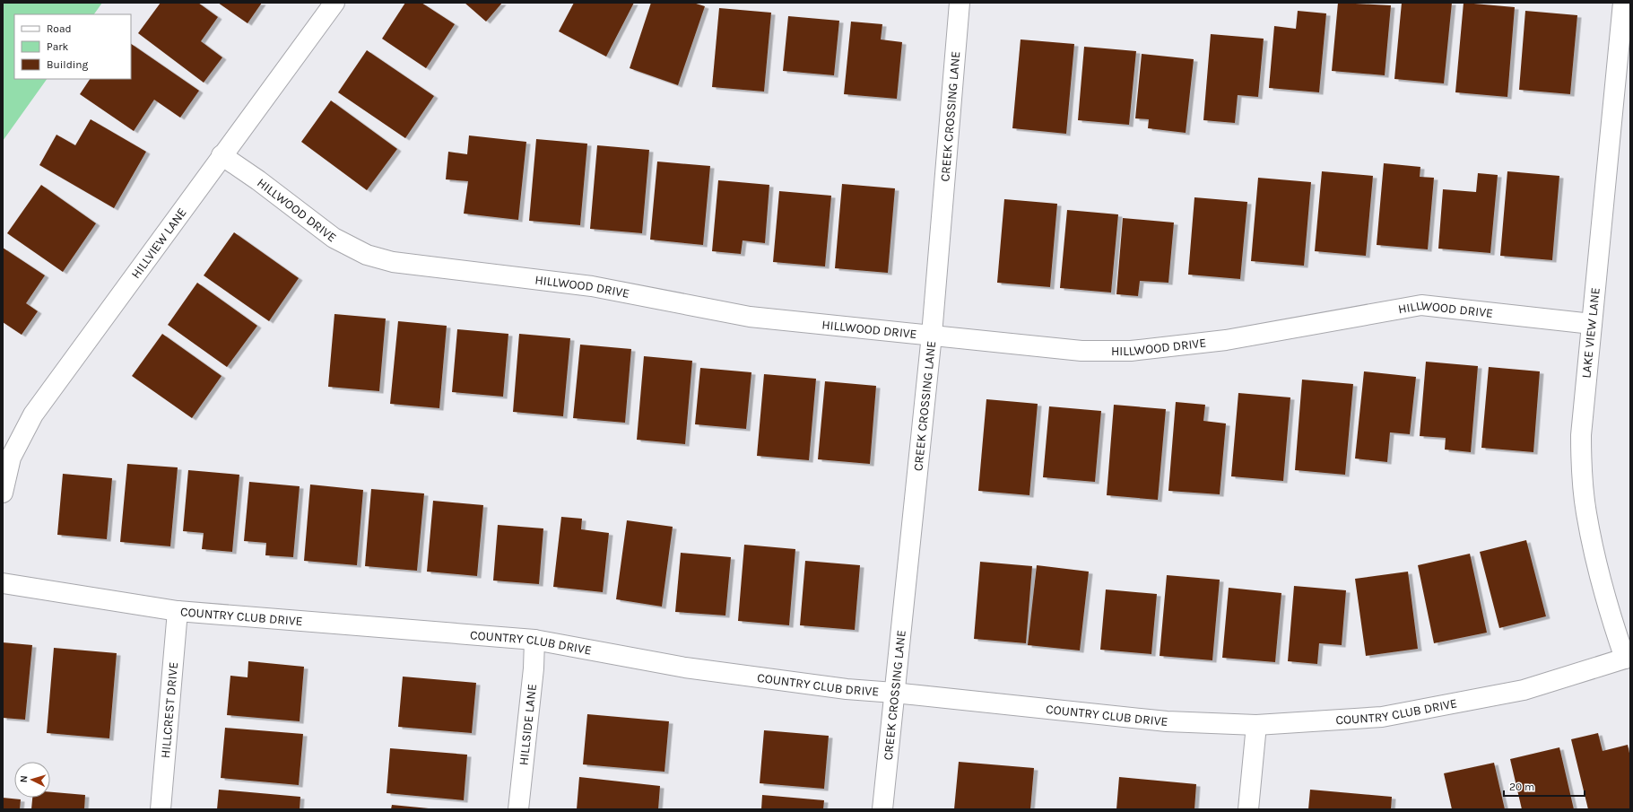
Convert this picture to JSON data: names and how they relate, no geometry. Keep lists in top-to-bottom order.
{
  "streets": {
    "street": [
      "CREEK CROSSING LANE",
      "HILLWOOD DRIVE",
      "HILLVIEW LANE",
      "LAKE VIEW LANE",
      "COUNTRY CLUB DRIVE",
      "HILLCREST DRIVE",
      "HILLSIDE LANE"
    ]
  },
  "crossings": [
    ["CREEK CROSSING LANE", "HILLWOOD DRIVE"],
    ["CREEK CROSSING LANE", "COUNTRY CLUB DRIVE"],
    ["HILLWOOD DRIVE", "HILLVIEW LANE"],
    ["HILLWOOD DRIVE", "LAKE VIEW LANE"],
    ["LAKE VIEW LANE", "COUNTRY CLUB DRIVE"],
    ["COUNTRY CLUB DRIVE", "HILLCREST DRIVE"],
    ["COUNTRY CLUB DRIVE", "HILLSIDE LANE"]
  ],
  "legend": ["Road", "Park", "Building"],
  "scale_bar": "20 m",
  "north": "left"
}
